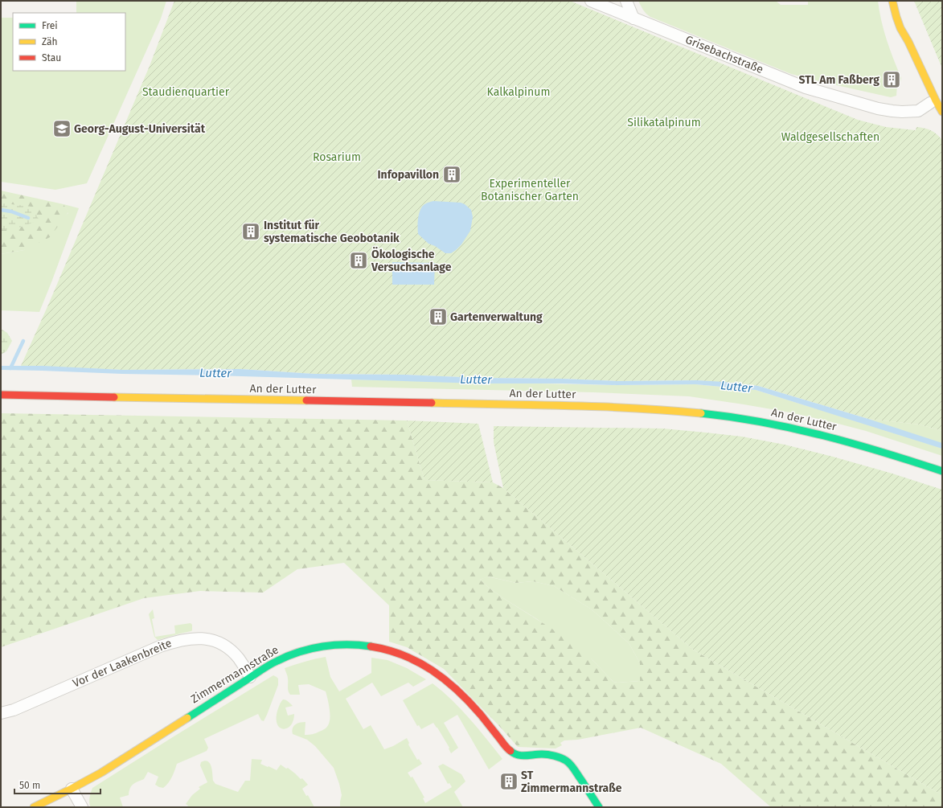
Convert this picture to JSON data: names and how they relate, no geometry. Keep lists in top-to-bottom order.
{
  "streets": {
    "main road": ["An der Lutter", "Zimmermannstraße"],
    "street": ["Grisebachstraße", "Vor der Laakenbreite"]
  },
  "crossings": [
    ["Vor der Laakenbreite", "Zimmermannstraße"]
  ],
  "water": ["Lutter"],
  "parks": [
    "Staudienquartier",
    "Kalkalpinum",
    "Silikatalpinum",
    "Waldgesellschaften",
    "Rosarium",
    "Experimenteller Botanischer Garten"
  ],
  "places": {
    "building": [
      "STL Am Faßberg",
      "Infopavillon",
      "Institut für systematische Geobotanik",
      "Ökologische Versuchsanlage",
      "Gartenverwaltung",
      "ST Zimmermannstraße"
    ],
    "school or university": ["Georg-August-Universität"]
  },
  "legend": ["Frei", "Zäh", "Stau"],
  "scale_bar": "50 m"
}
